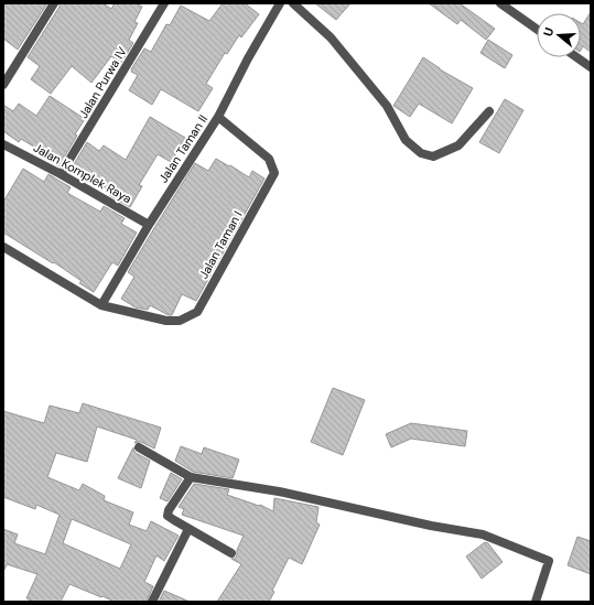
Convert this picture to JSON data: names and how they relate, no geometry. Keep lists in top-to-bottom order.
{
  "streets": {
    "street": [
      "Jalan Purwa IV",
      "Jalan Taman II",
      "Jalan Komplek Raya",
      "Jalan Taman I"
    ]
  },
  "crossings": [
    ["Jalan Purwa IV", "Jalan Komplek Raya"],
    ["Jalan Taman II", "Jalan Komplek Raya"],
    ["Jalan Taman II", "Jalan Taman I"]
  ],
  "north": "left"
}
